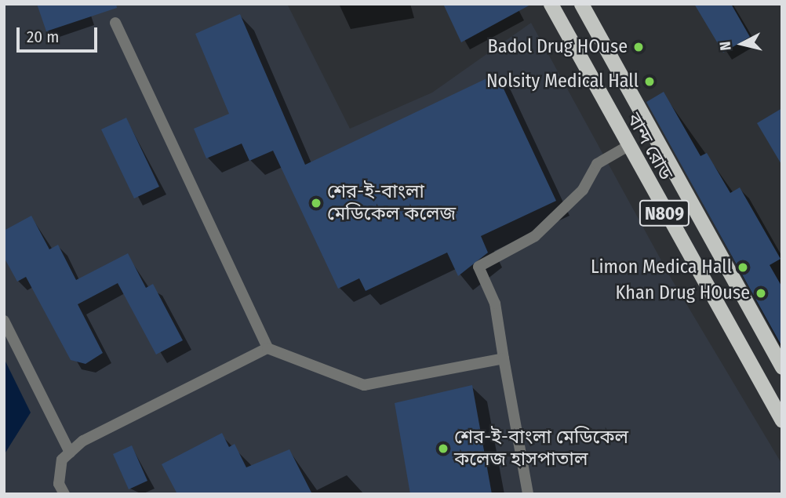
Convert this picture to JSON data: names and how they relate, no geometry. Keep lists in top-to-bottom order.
{
  "streets": {
    "highway": ["বান্দ রোড", "N809"]
  },
  "places": [
    "Badol Drug HOuse",
    "Nolsity Medical Hall",
    "শের-ই-বাংলা মেডিকেল কলেজ",
    "Limon Medica Hall",
    "Khan Drug HOuse",
    "শের-ই-বাংলা মেডিকেল কলেজ হাসপাতাল"
  ],
  "scale_bar": "20 m",
  "north": "left"
}
